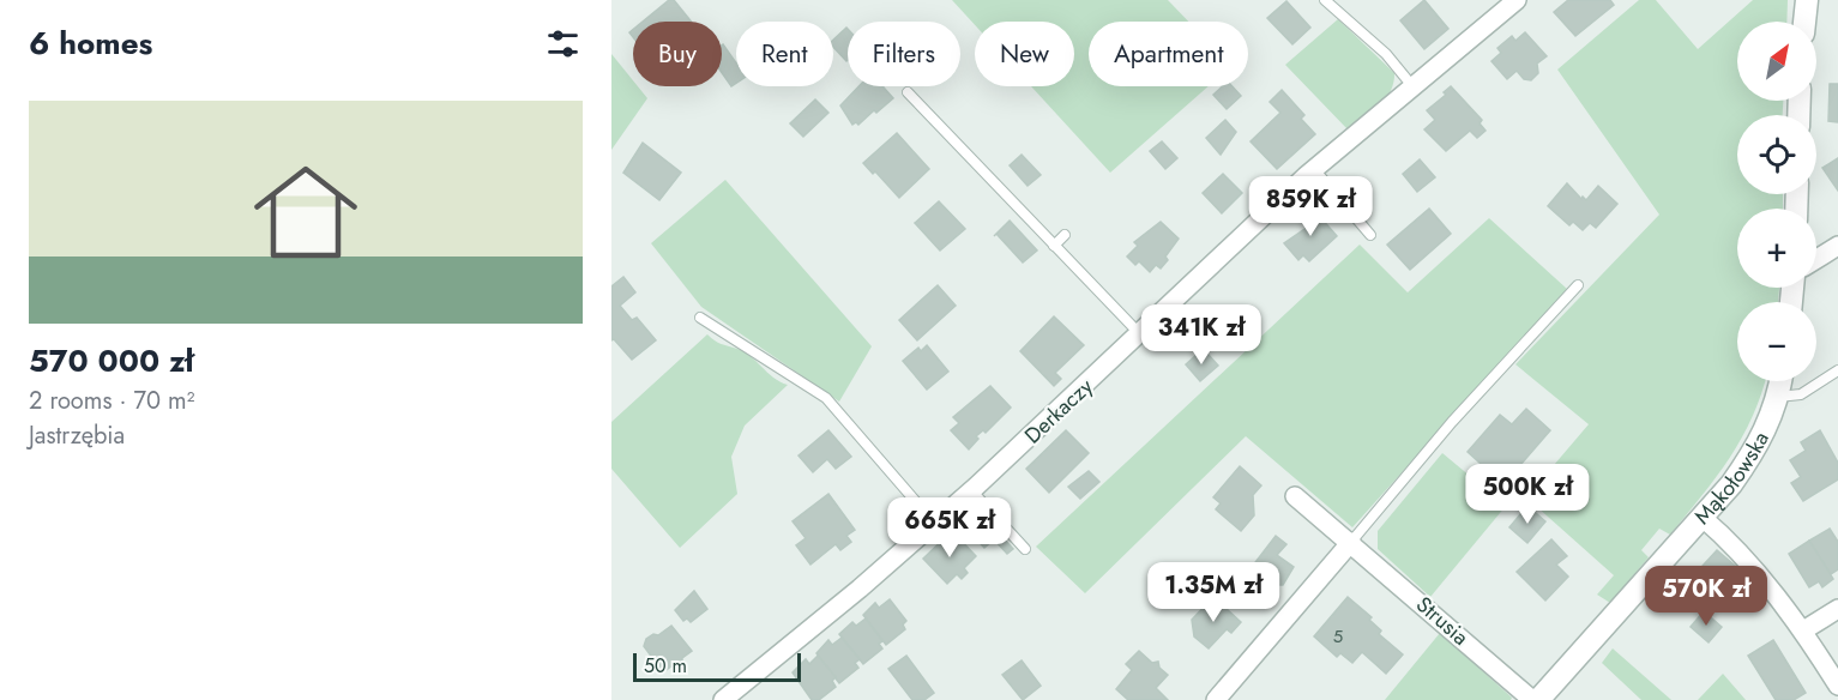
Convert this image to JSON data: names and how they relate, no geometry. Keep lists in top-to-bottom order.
{
  "streets": {
    "street": ["Derkaczy", "Mąkołowska", "Strusia"]
  },
  "house_numbers": ["5"],
  "scale_bar": "50 m",
  "north": "top right",
  "page": {
    "heading": "6 homes",
    "map_buttons": ["+", "−"],
    "chip": [
      "Buy",
      "Rent",
      "Filters",
      "New",
      "Apartment"
    ],
    "list": [
      {
        "name": "570 000 zł",
        "note": "2 rooms · 70 m² · Jastrzębia"
      }
    ],
    "price": [
      "859K zł",
      "341K zł",
      "500K zł",
      "665K zł",
      "1.35M zł",
      "570K zł"
    ],
    "scale": "50 m"
  }
}
